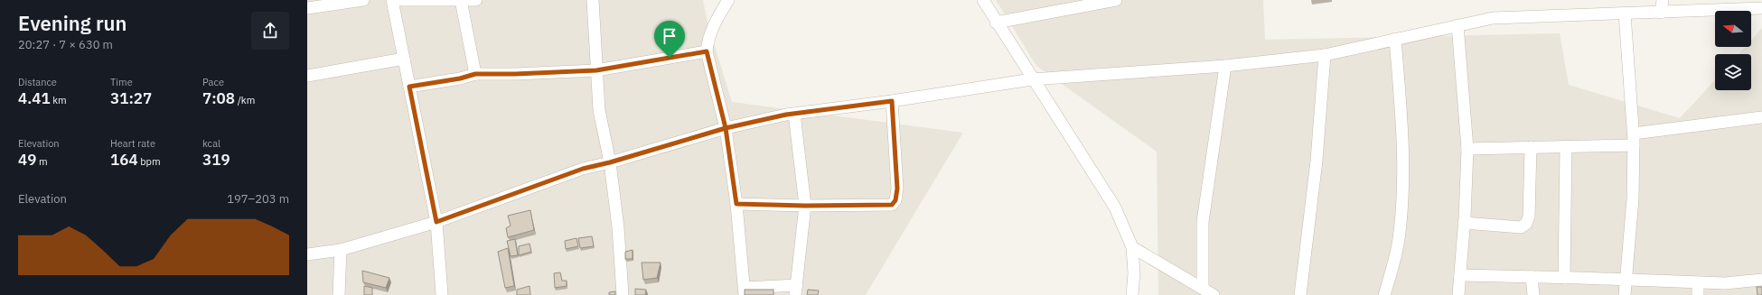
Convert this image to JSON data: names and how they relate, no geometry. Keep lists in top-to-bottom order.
{
  "north": "left",
  "page": {
    "heading": ["Evening run", "20:27 · 7 × 630 m"],
    "stats": [
      ["Distance", "4.41 km"],
      ["Time", "31:27"],
      ["Pace", "7:08 /km"],
      ["Elevation", "49 m"],
      ["Heart rate", "164 bpm"],
      ["kcal", "319"]
    ],
    "chart": ["Elevation", "197–203 m"]
  }
}
